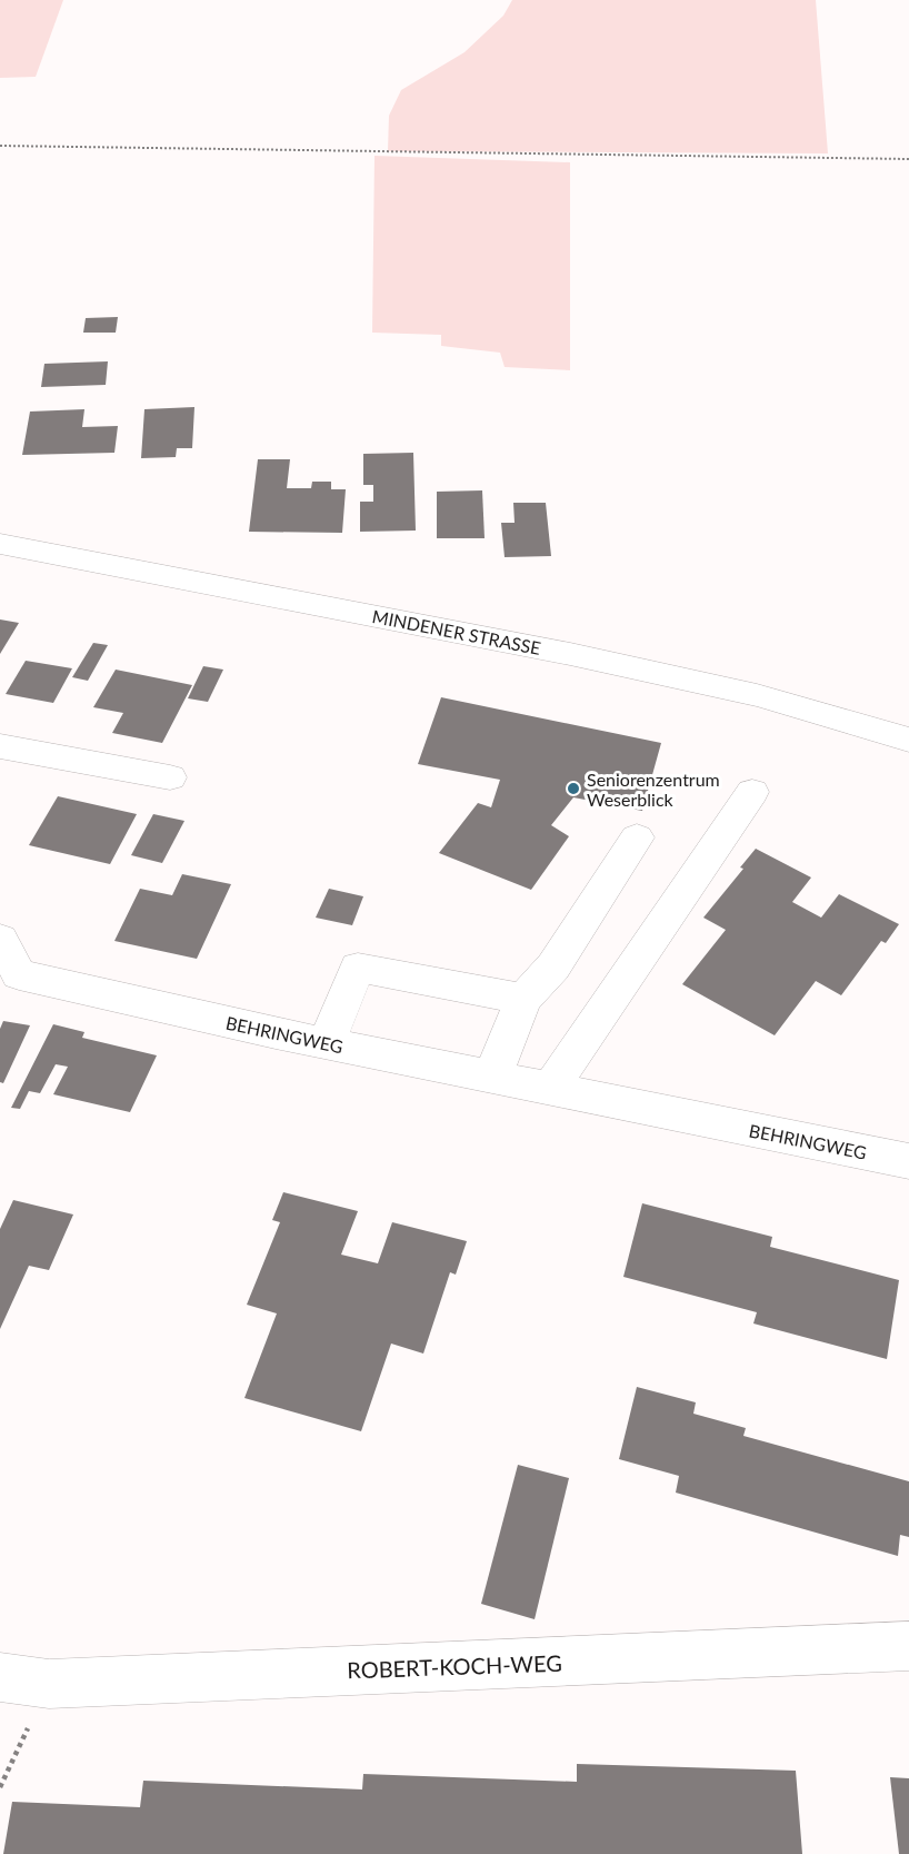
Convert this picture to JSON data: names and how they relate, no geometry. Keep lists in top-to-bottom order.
{
  "streets": {
    "street": ["MINDENER STRASSE", "BEHRINGWEG", "ROBERT-KOCH-WEG"]
  },
  "places": ["Seniorenzentrum Weserblick"]
}
